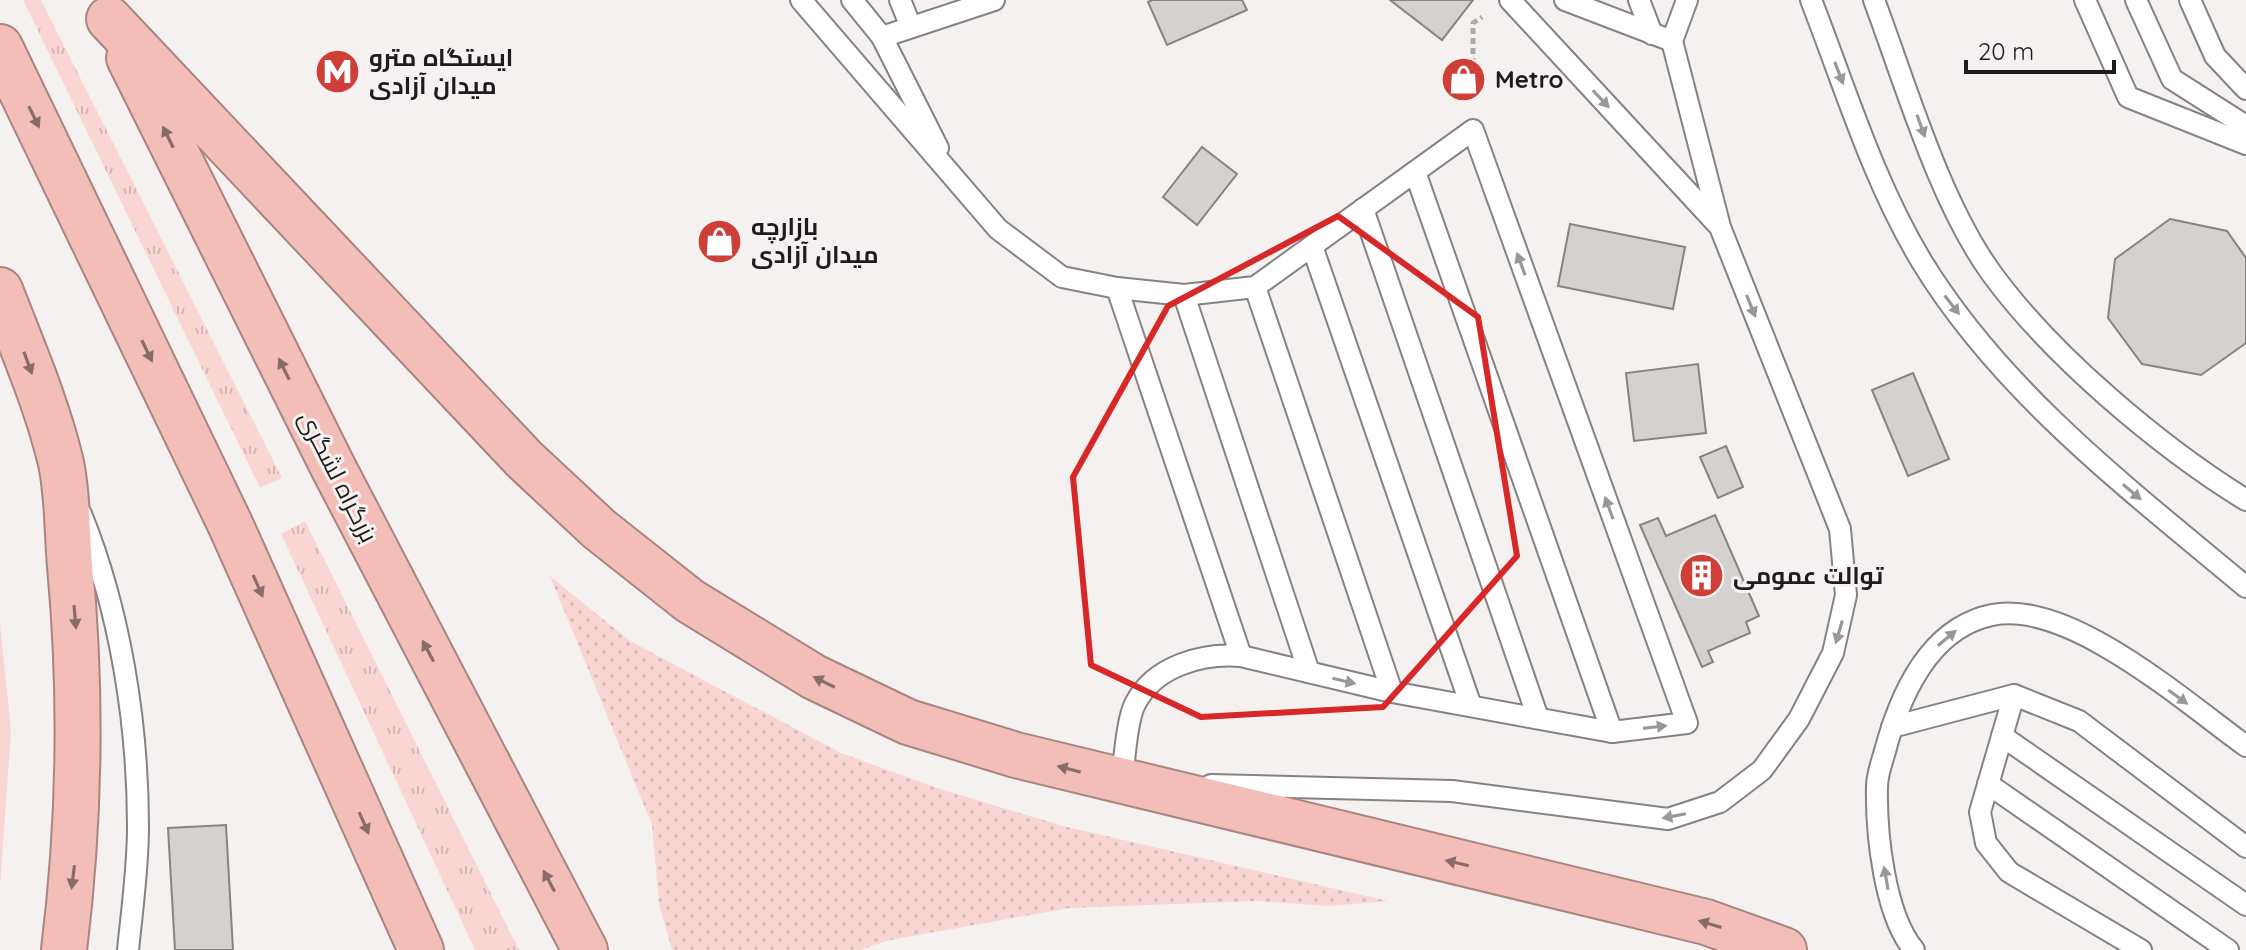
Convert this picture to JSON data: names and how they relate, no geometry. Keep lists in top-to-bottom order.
{
  "streets": {
    "highway": ["بزرگراه لشگری"]
  },
  "places": {
    "metro station": ["ایستگاه مترو میدان آزادی"],
    "shop": ["Metro", "بازارچه میدان آزادی"],
    "building": ["توالت عمومی"]
  },
  "scale_bar": "20 m"
}
